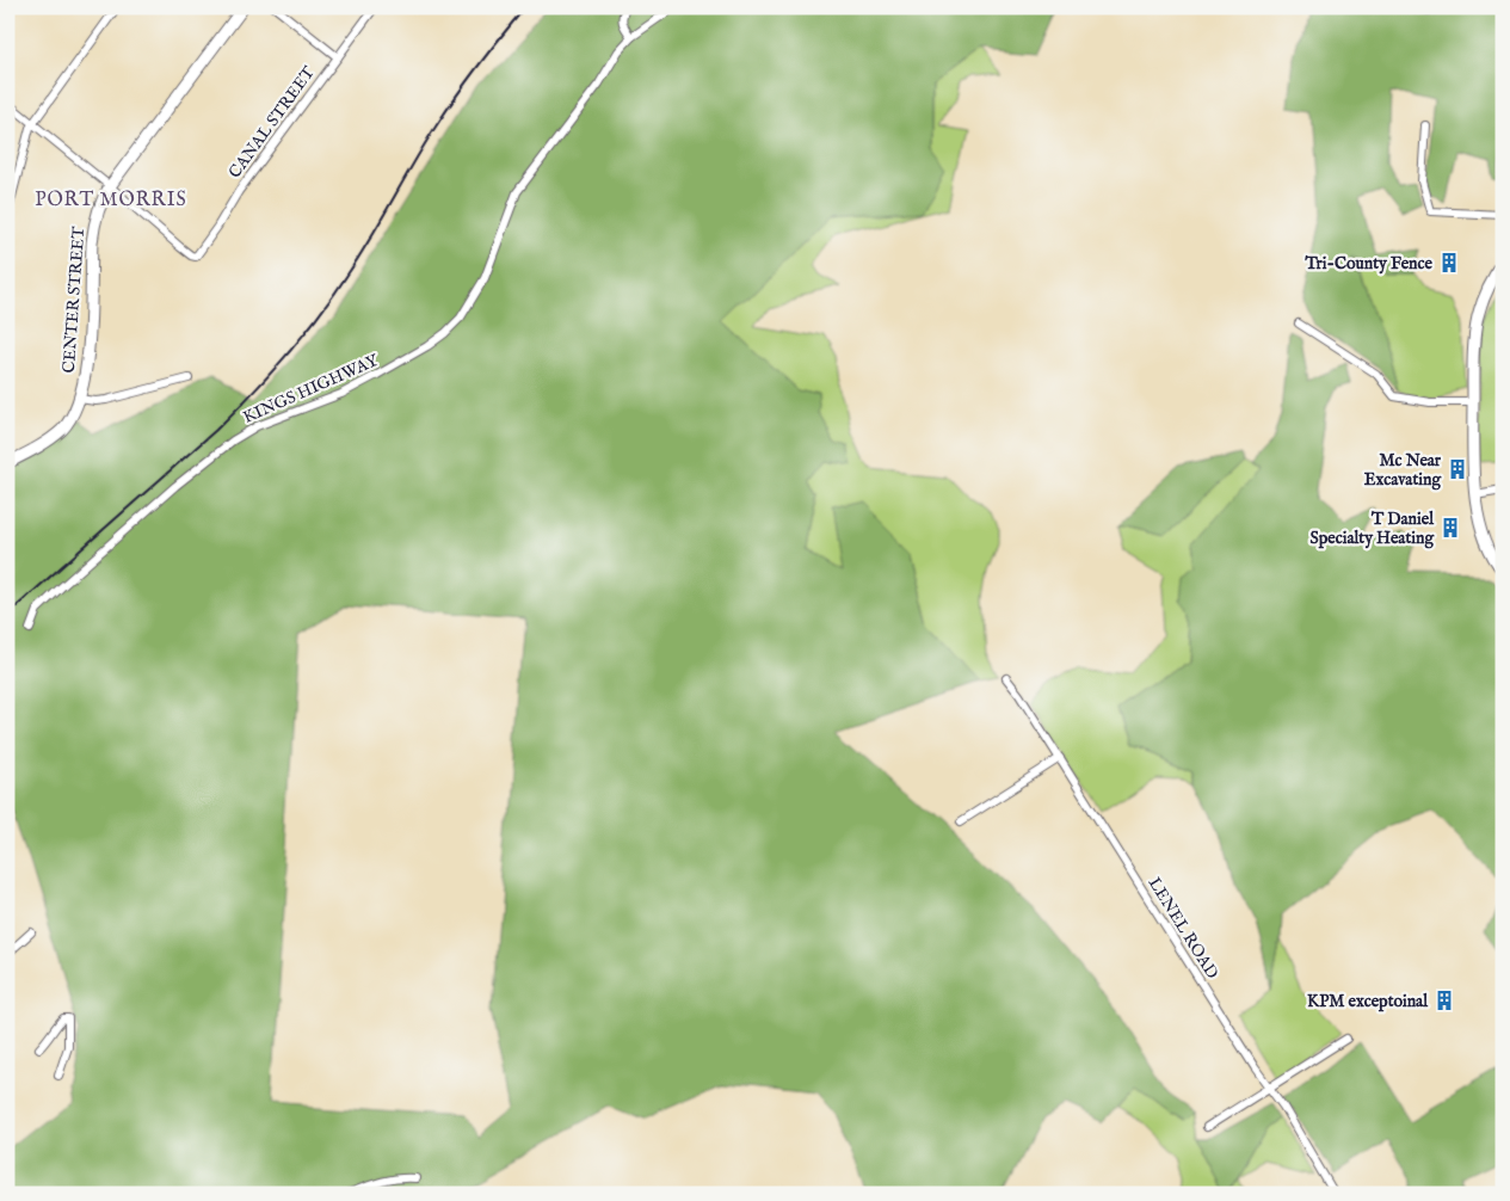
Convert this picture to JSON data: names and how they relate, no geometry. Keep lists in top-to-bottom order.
{
  "streets": {
    "main road": ["CENTER STREET"],
    "street": ["CANAL STREET", "KINGS HIGHWAY", "LENEL ROAD"]
  },
  "crossings": [
    ["CANAL STREET", "CENTER STREET"]
  ],
  "districts": ["PORT MORRIS"],
  "places": {
    "building": [
      "Tri-County Fence",
      "Mc Near Excavating",
      "T Daniel Specialty Heating",
      "KPM exceptoinal"
    ]
  }
}
